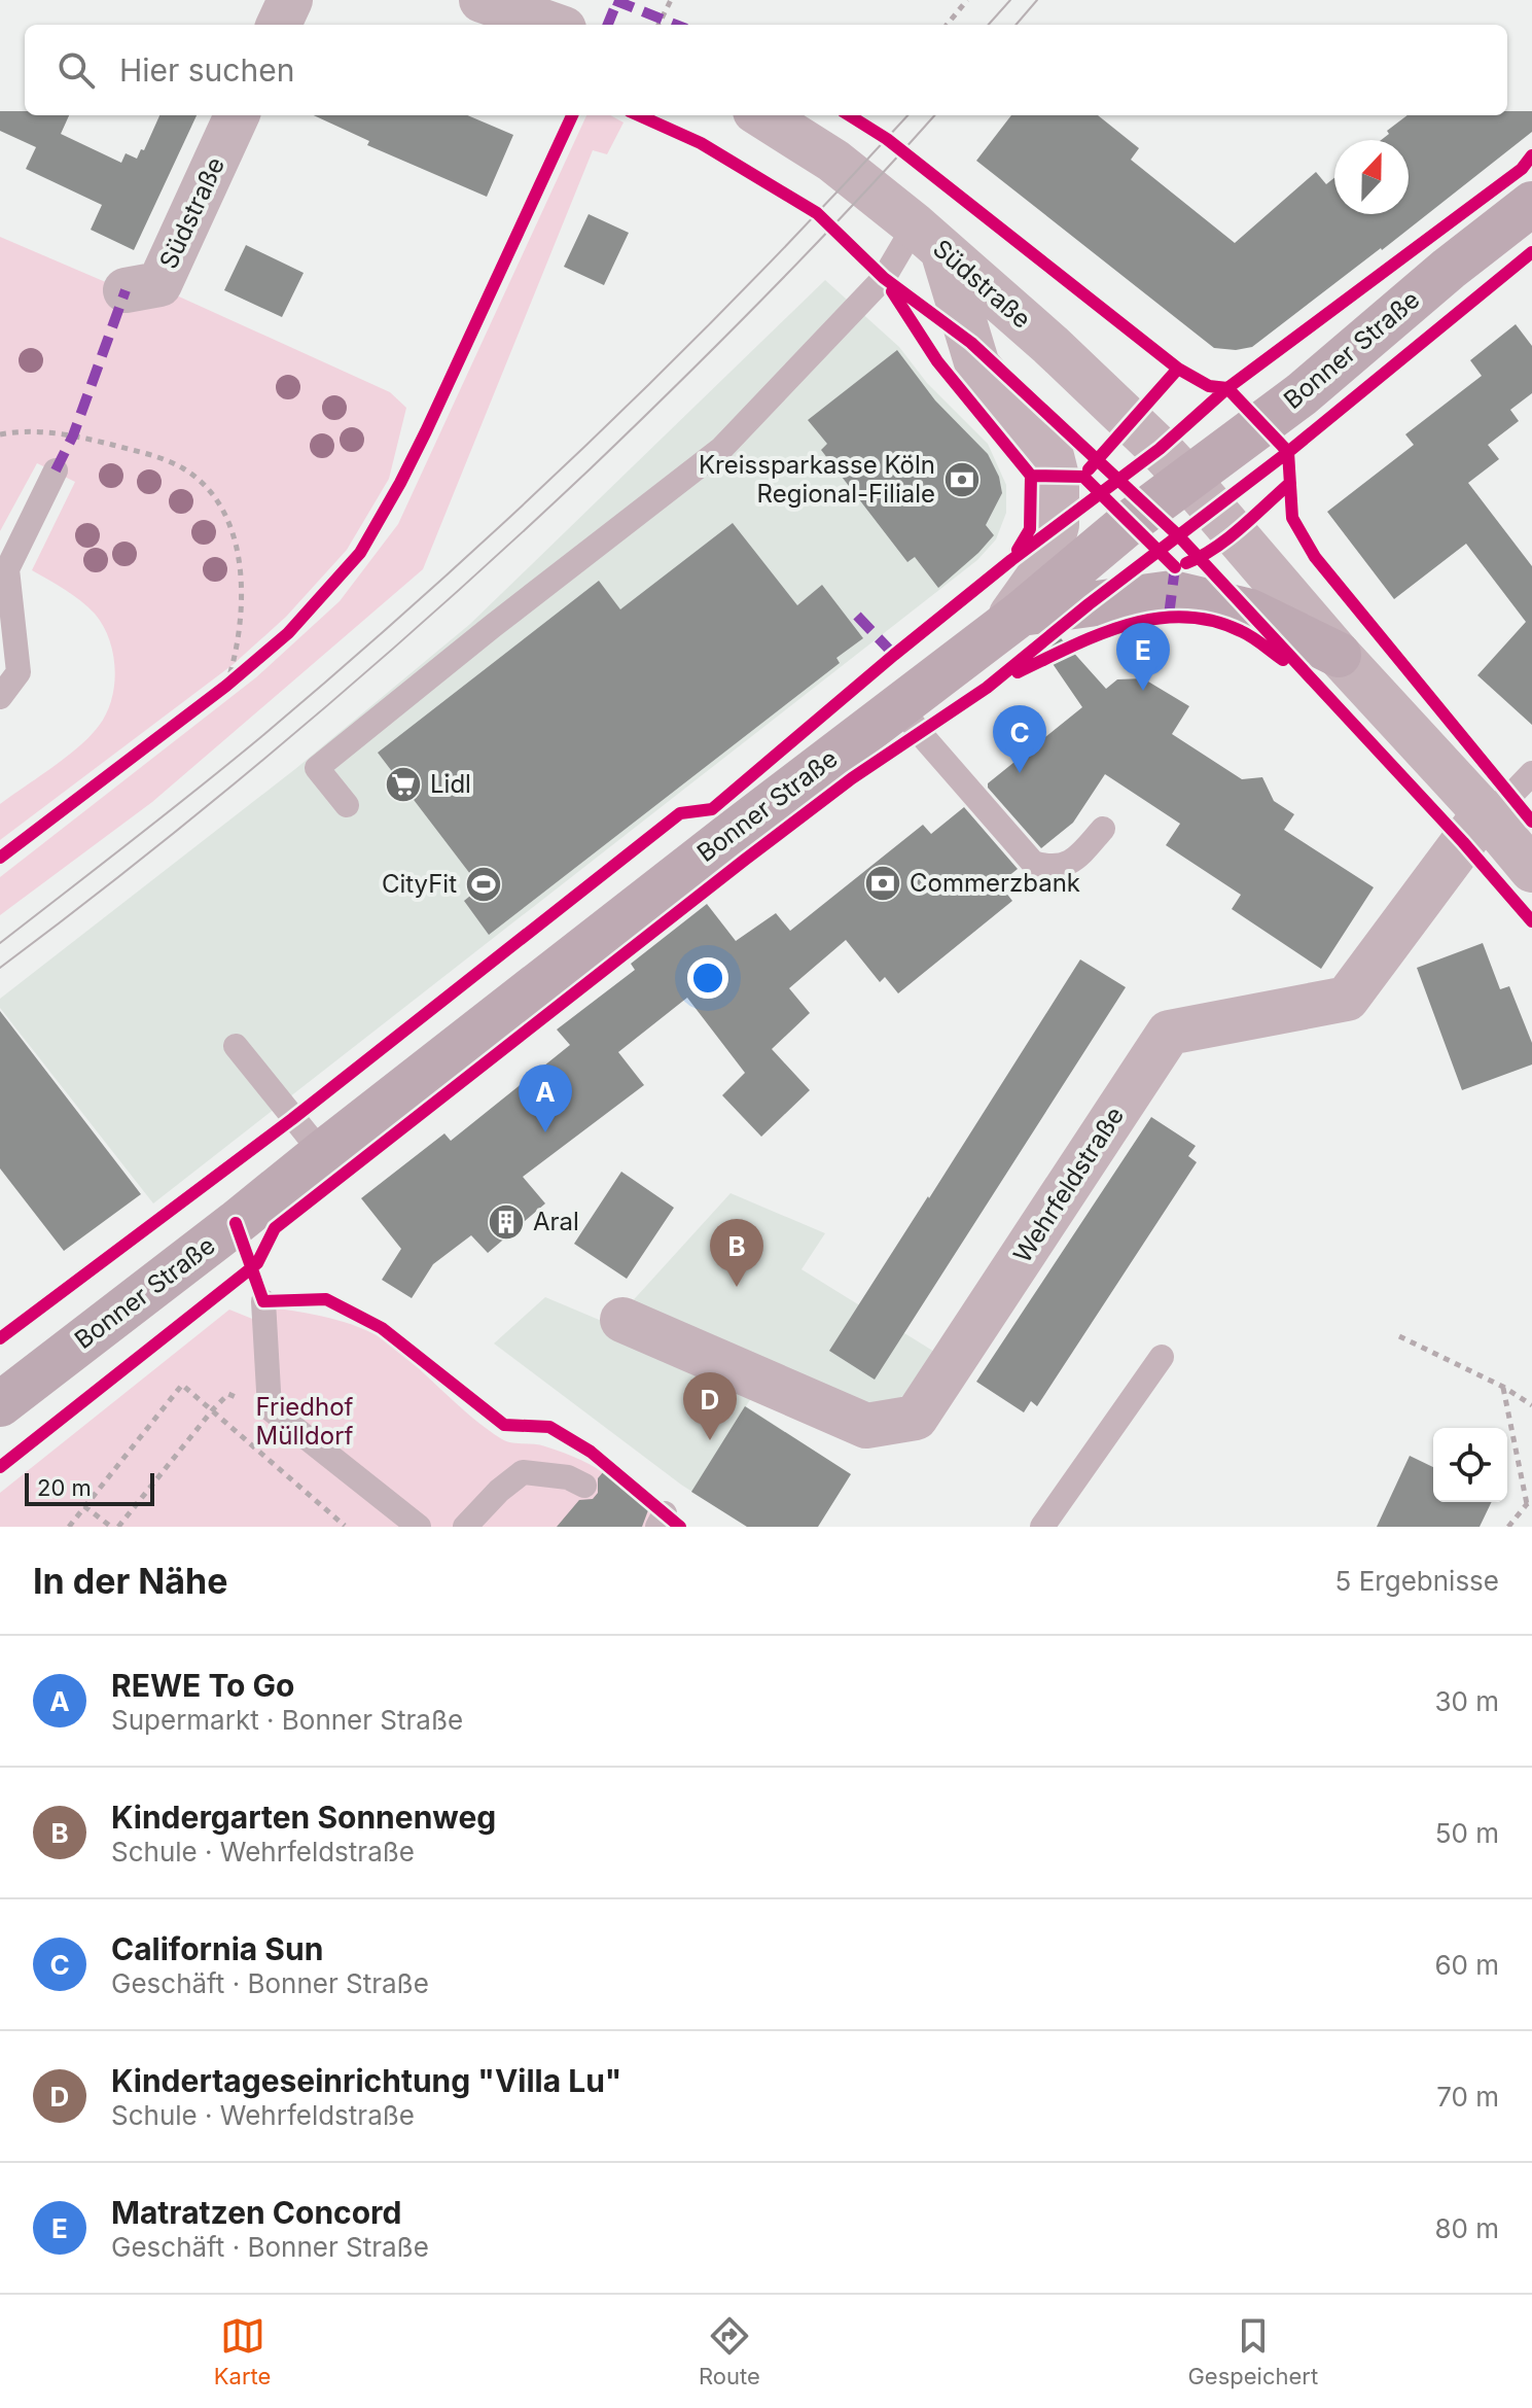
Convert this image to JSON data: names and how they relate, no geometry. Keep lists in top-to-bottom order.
{
  "streets": {
    "main road": ["Bonner Straße"],
    "street": ["Südstraße", "Wehrfeldstraße"]
  },
  "crossings": [
    ["Südstraße", "Bonner Straße"]
  ],
  "parks": ["Friedhof Mülldorf"],
  "places": {
    "bank": ["Kreissparkasse Köln Regional-Filiale", "Commerzbank"],
    "supermarket": ["Lidl"],
    "sports": ["CityFit"],
    "building": ["Aral"]
  },
  "scale_bar": "20 m",
  "north": "top",
  "page": {
    "search": "Hier suchen",
    "pins": [
      "E",
      "C",
      "A",
      "B",
      "D"
    ],
    "scale": "20 m",
    "heading": ["In der Nähe", "5 Ergebnisse"],
    "list": [
      {
        "mark": "A",
        "name": "REWE To Go",
        "note": "Supermarkt · Bonner Straße",
        "value": "30 m"
      },
      {
        "mark": "B",
        "name": "Kindergarten Sonnenweg",
        "note": "Schule · Wehrfeldstraße",
        "value": "50 m"
      },
      {
        "mark": "C",
        "name": "California Sun",
        "note": "Geschäft · Bonner Straße",
        "value": "60 m"
      },
      {
        "mark": "D",
        "name": "Kindertageseinrichtung \"Villa Lu\"",
        "note": "Schule · Wehrfeldstraße",
        "value": "70 m"
      },
      {
        "mark": "E",
        "name": "Matratzen Concord",
        "note": "Geschäft · Bonner Straße",
        "value": "80 m"
      }
    ],
    "nav": ["Karte", "Route", "Gespeichert"]
  }
}
